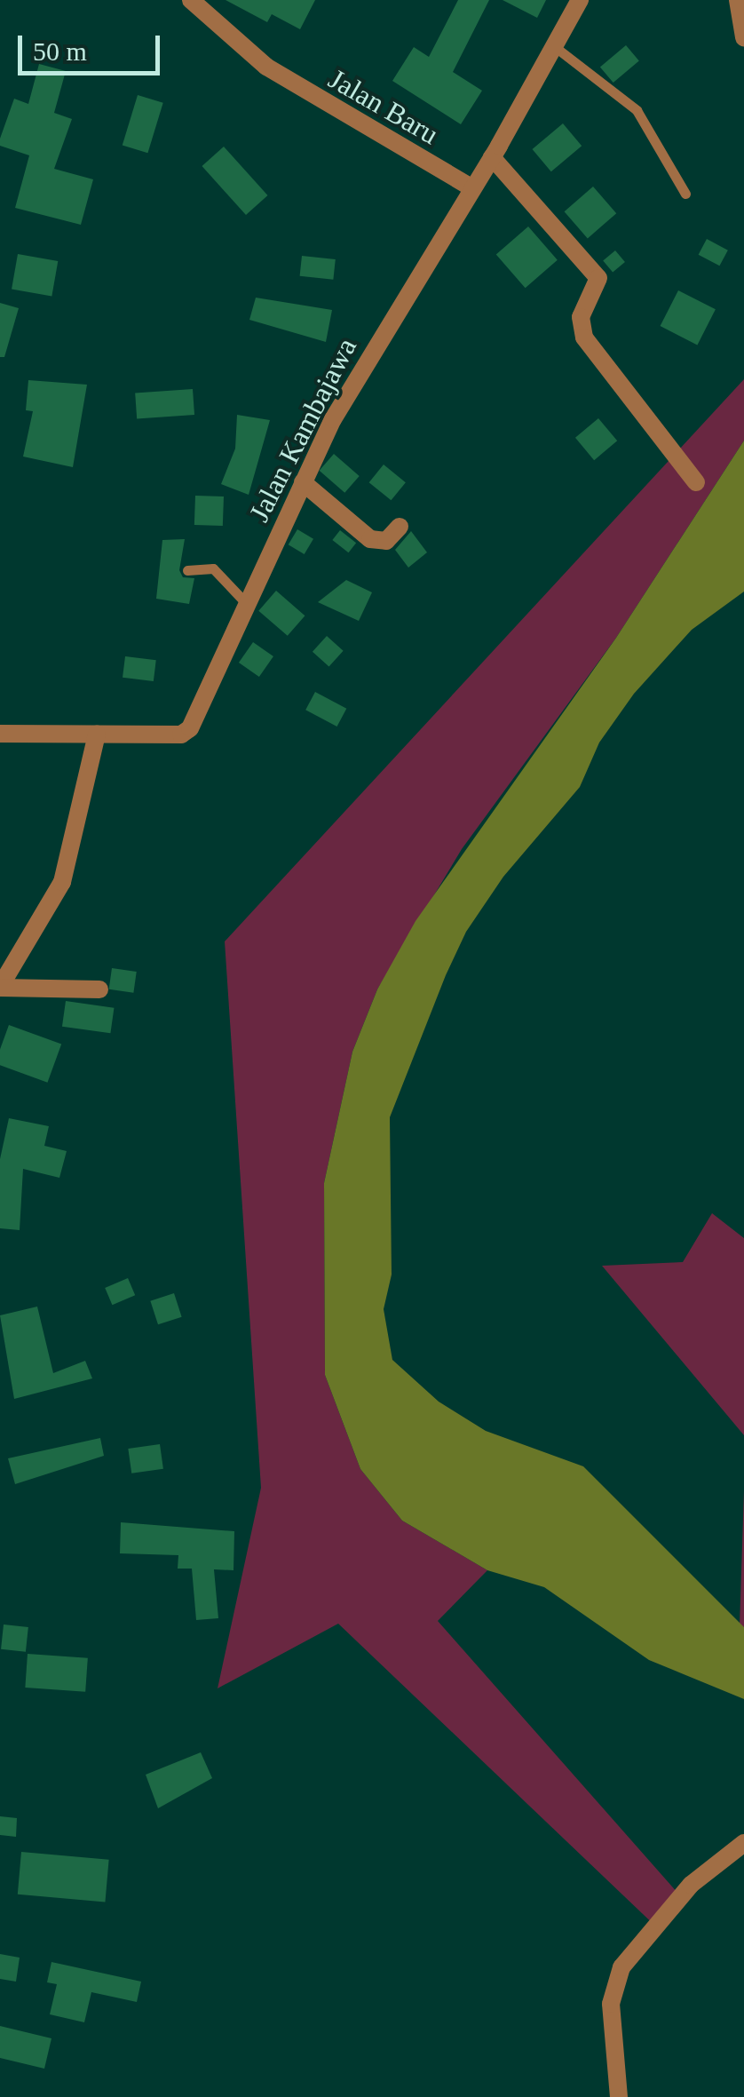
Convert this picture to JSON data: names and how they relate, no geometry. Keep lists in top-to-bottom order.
{
  "streets": {
    "street": ["Jalan Baru", "Jalan Kambajawa"]
  },
  "crossings": [
    ["Jalan Baru", "Jalan Kambajawa"]
  ],
  "scale_bar": "50 m"
}
